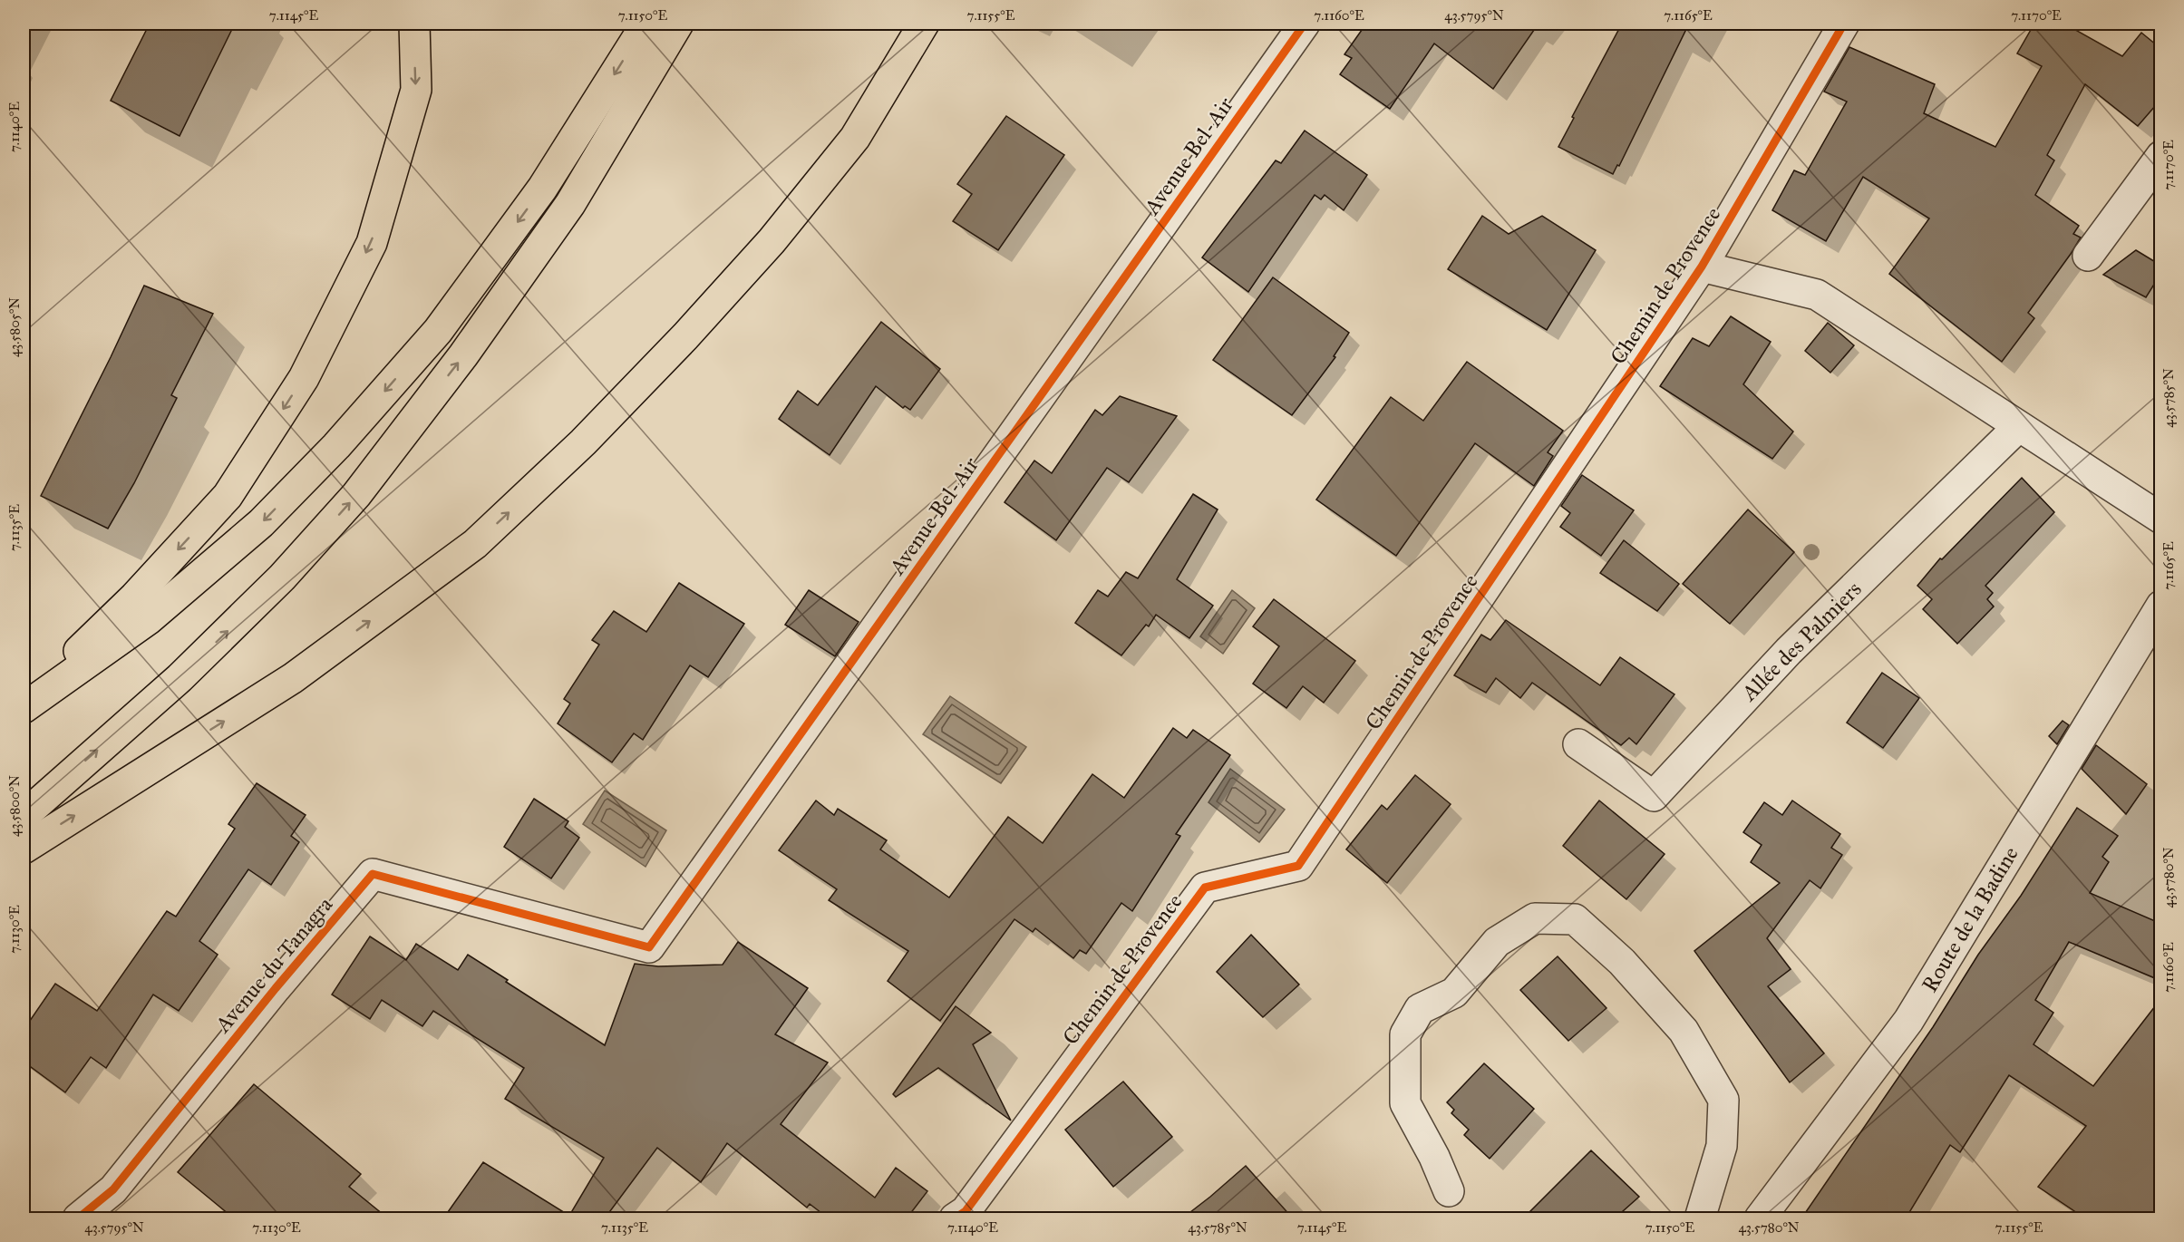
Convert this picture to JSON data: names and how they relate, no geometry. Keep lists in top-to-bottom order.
{
  "streets": {
    "street": [
      "Avenue Bel-Air",
      "Chemin de Provence",
      "Allée des Palmiers",
      "Route de la Badine",
      "Avenue du Tanagra"
    ]
  },
  "crossings": [
    ["Avenue Bel-Air", "Avenue du Tanagra"]
  ],
  "coordinates": [
    "7.1145°E",
    "7.1150°E",
    "7.1155°E",
    "7.1160°E",
    "43.5795°N",
    "7.1165°E",
    "7.1170°E",
    "7.1140°E",
    "43.5805°N",
    "43.5785°N",
    "7.1135°E",
    "43.5800°N",
    "43.5780°N",
    "7.1130°E"
  ]
}
